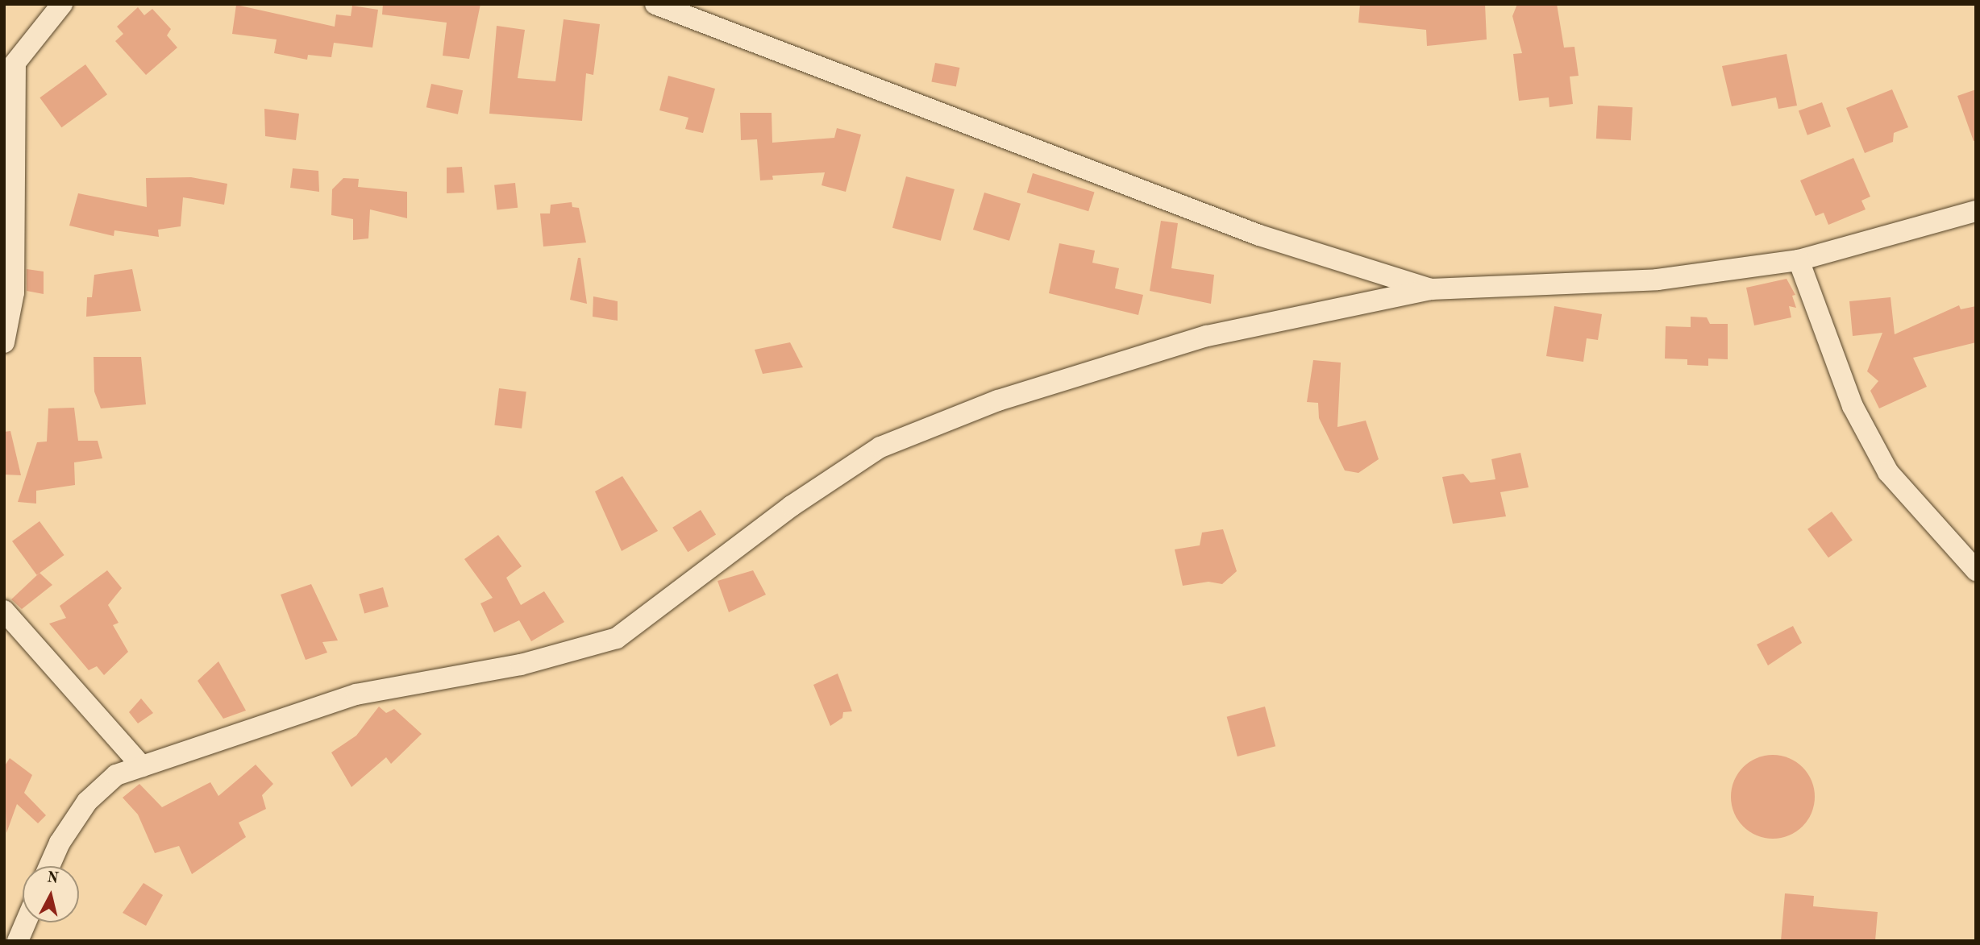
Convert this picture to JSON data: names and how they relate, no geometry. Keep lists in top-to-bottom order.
{
  "north": "top"
}
